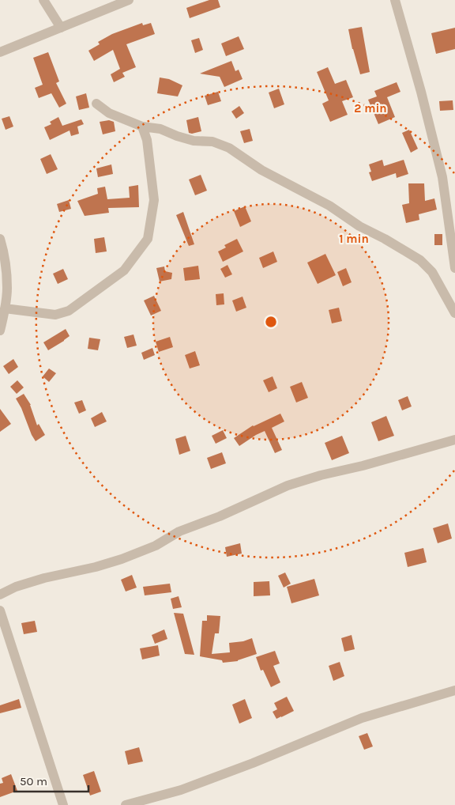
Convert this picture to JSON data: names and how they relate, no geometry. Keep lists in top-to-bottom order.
{
  "scale_bar": "50 m",
  "rings": ["2 min", "1 min"]
}
